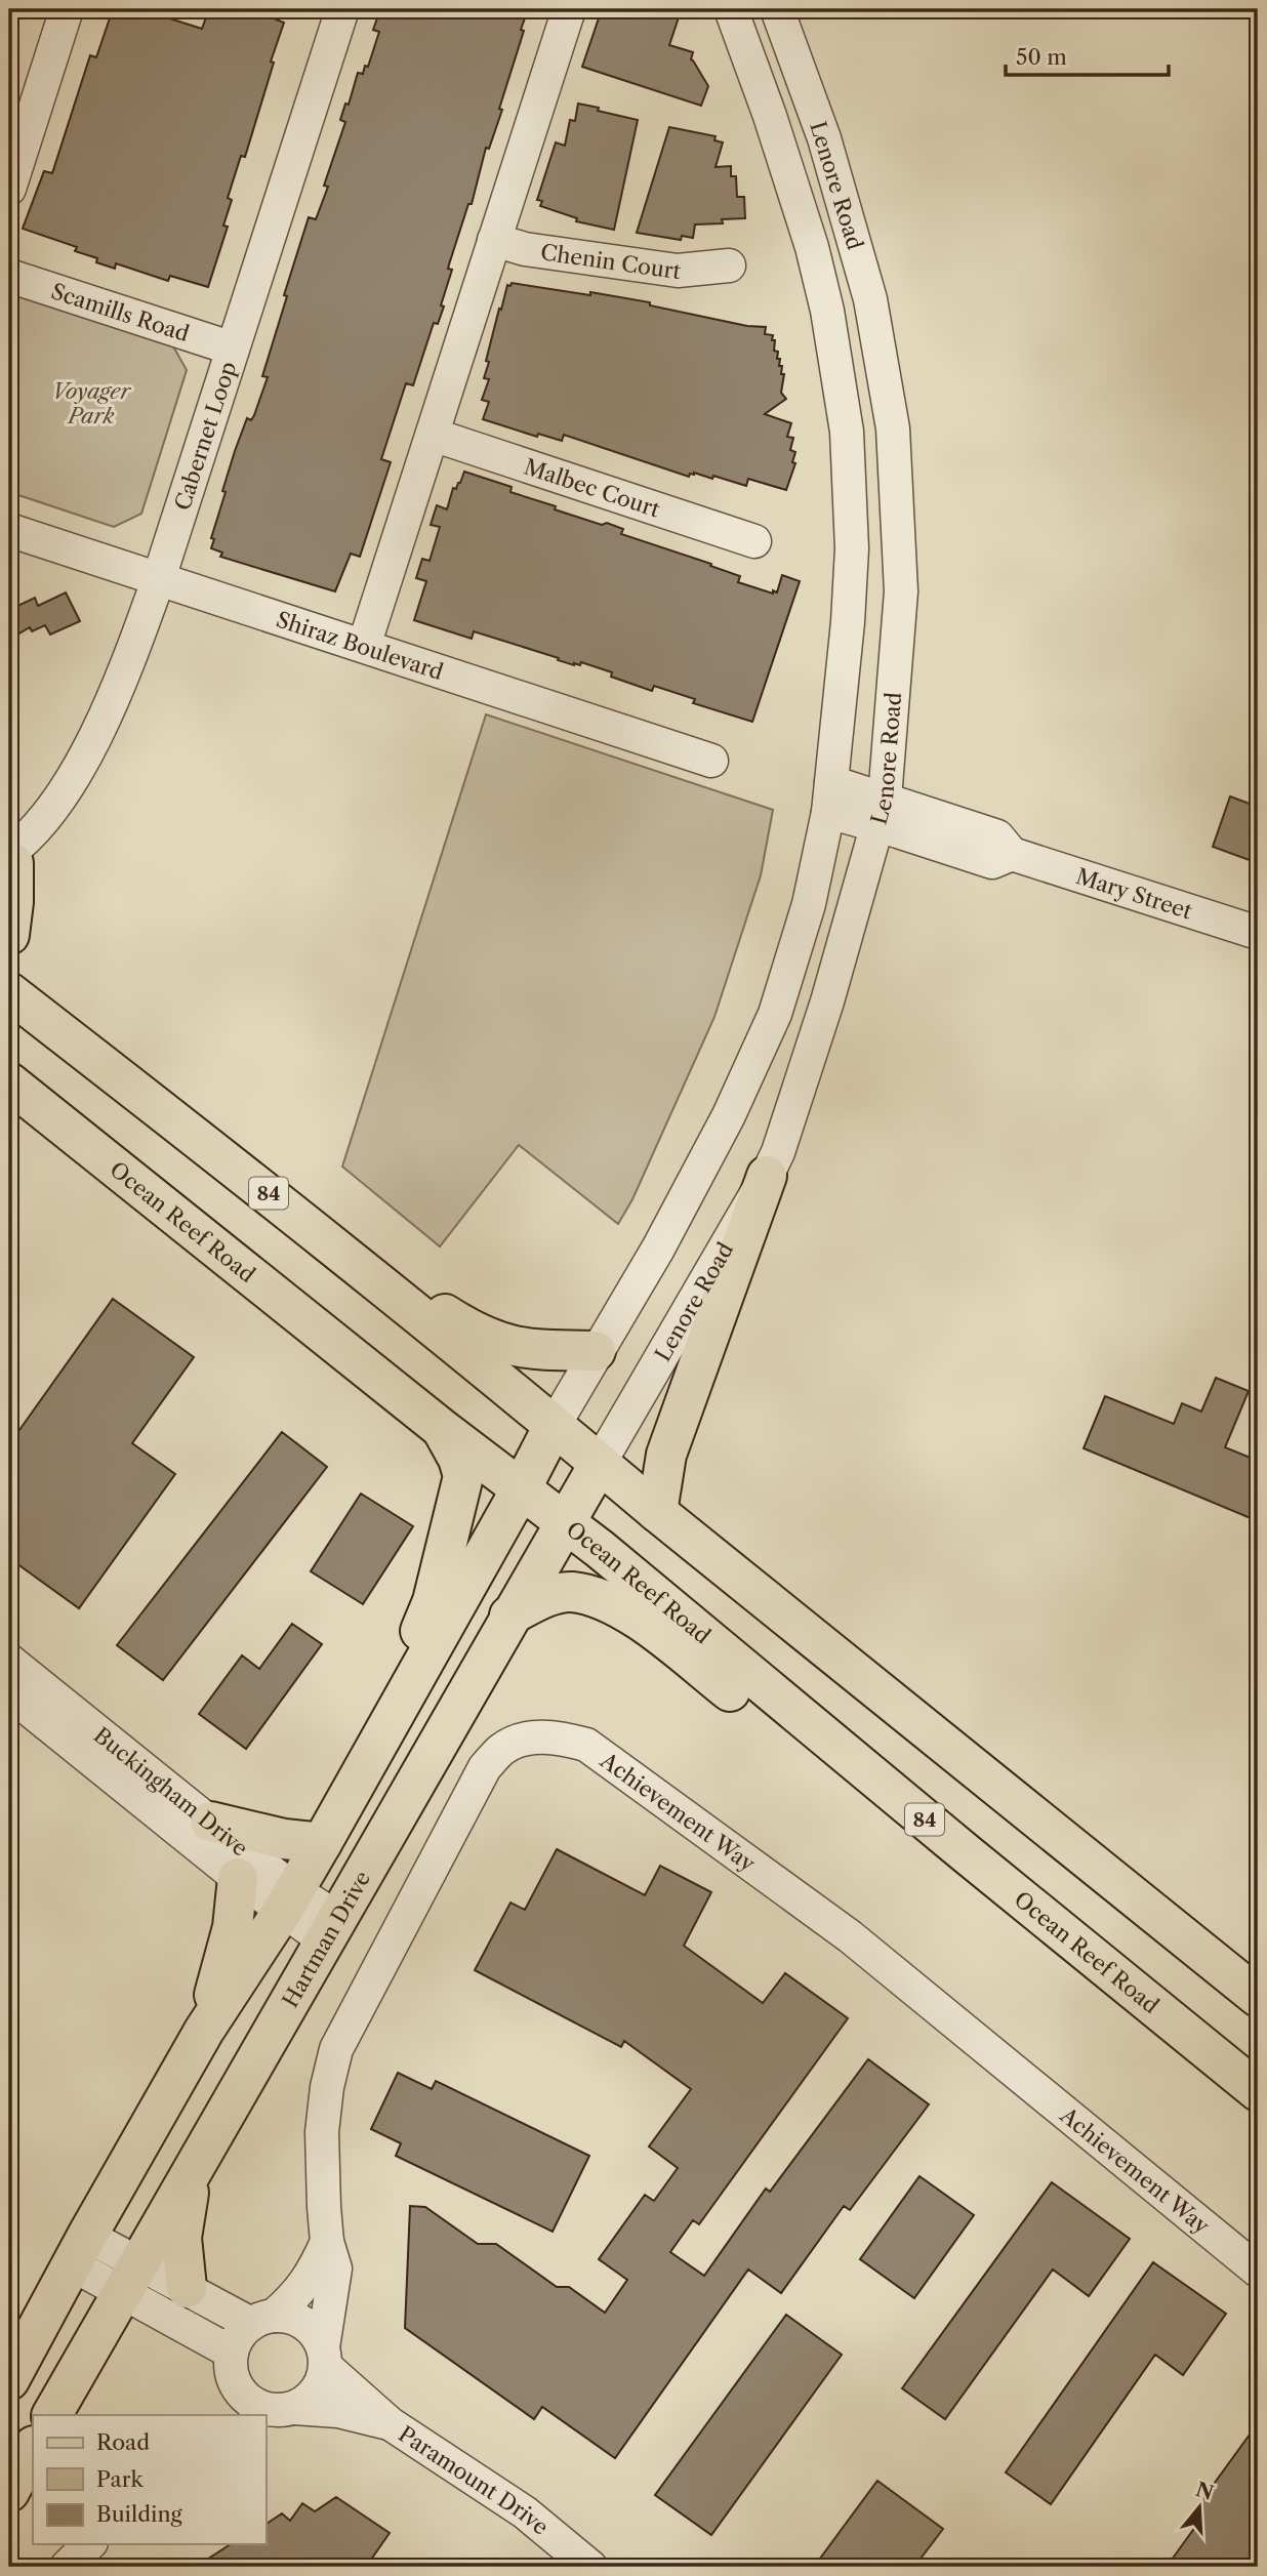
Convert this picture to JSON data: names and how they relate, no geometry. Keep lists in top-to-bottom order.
{
  "streets": {
    "main road": ["84", "Ocean Reef Road", "Hartman Drive"],
    "street": [
      "Lenore Road",
      "Chenin Court",
      "Scamills Road",
      "Cabernet Loop",
      "Malbec Court",
      "Shiraz Boulevard",
      "Mary Street",
      "Buckingham Drive",
      "Achievement Way",
      "Paramount Drive"
    ]
  },
  "crossings": [
    ["Lenore Road", "Mary Street"],
    ["Lenore Road", "84"],
    ["Lenore Road", "Hartman Drive"],
    ["Scamills Road", "Cabernet Loop"],
    ["Cabernet Loop", "Shiraz Boulevard"],
    ["84", "Hartman Drive"],
    ["Ocean Reef Road", "Hartman Drive"],
    ["Buckingham Drive", "Hartman Drive"],
    ["Achievement Way", "Paramount Drive"]
  ],
  "parks": ["Voyager Park"],
  "legend": ["Road", "Park", "Building"],
  "scale_bar": "50 m",
  "north": "top"
}
